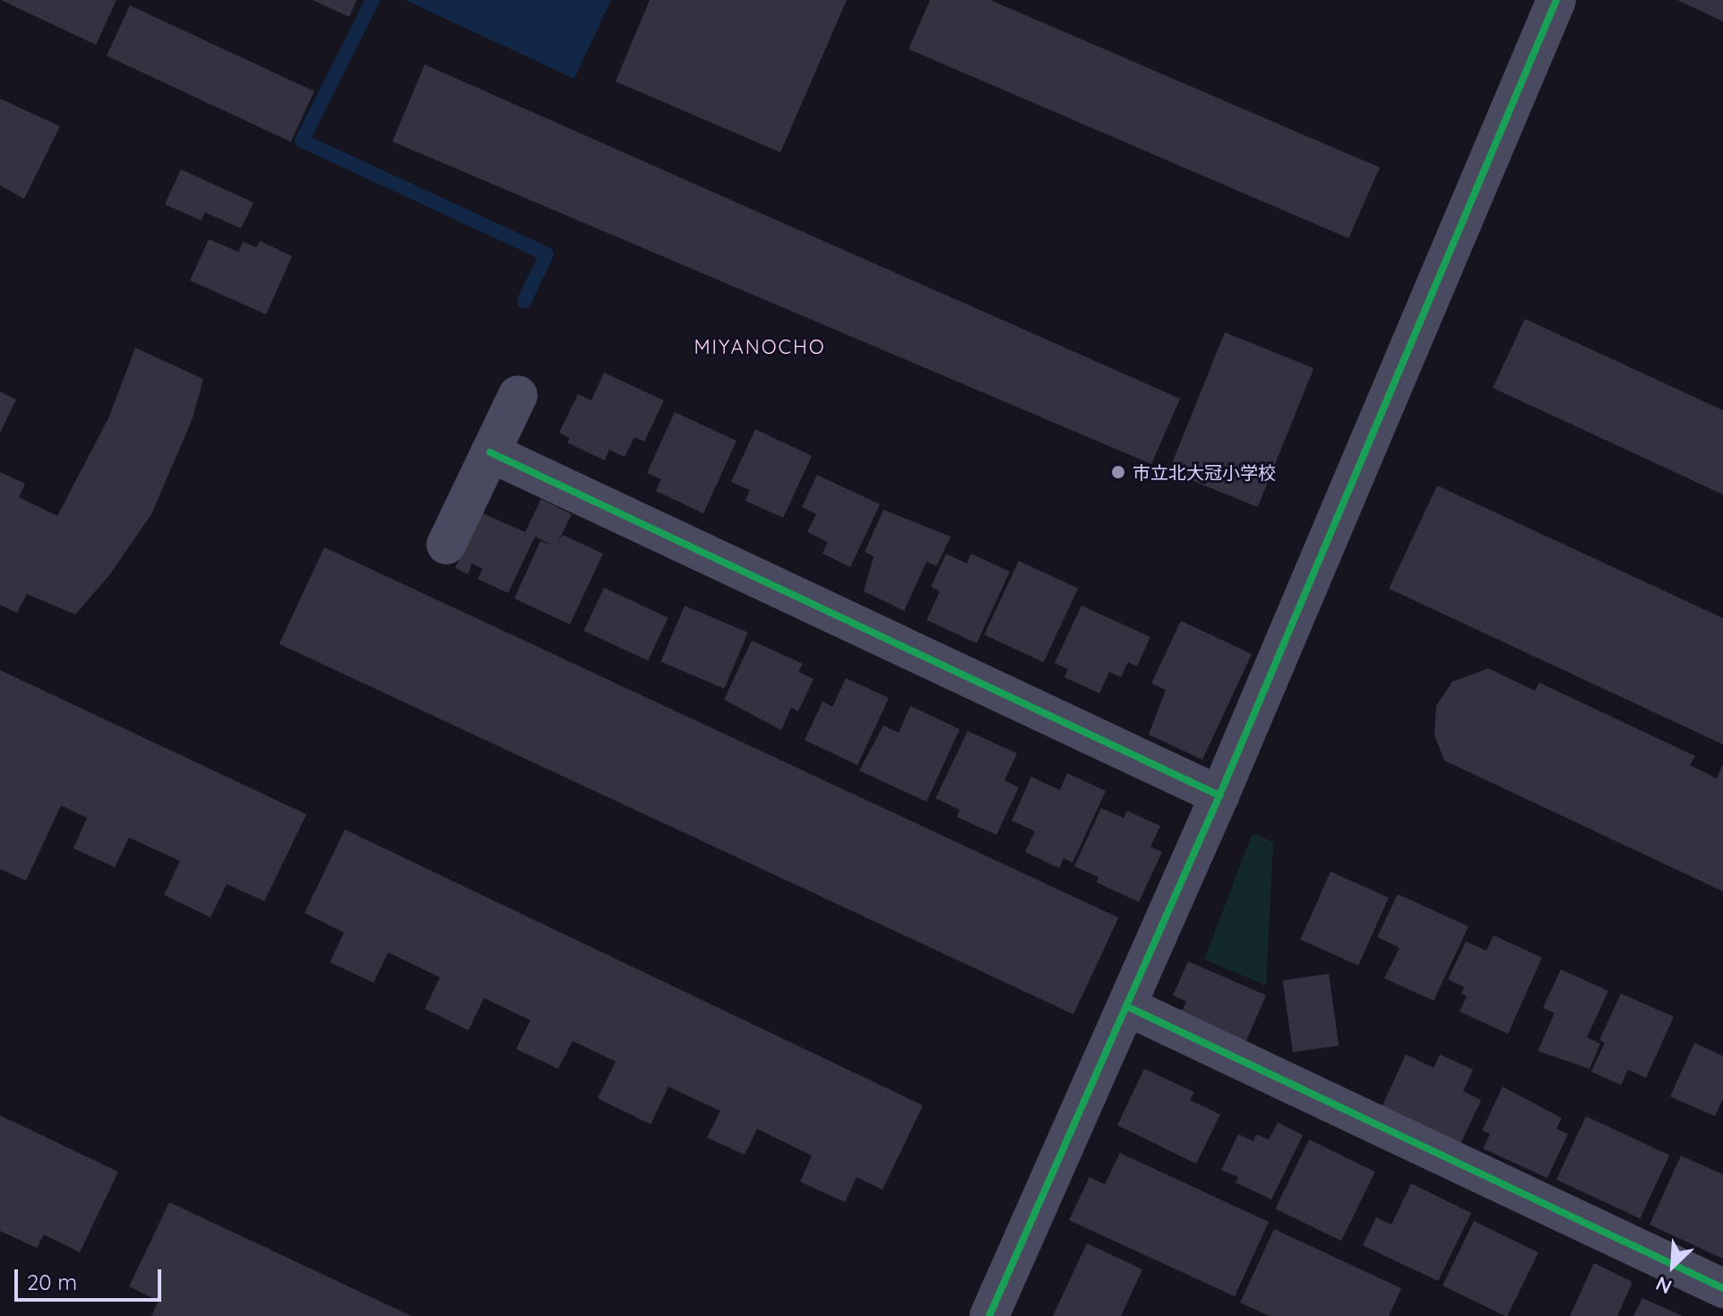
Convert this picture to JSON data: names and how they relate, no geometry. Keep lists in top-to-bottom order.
{
  "districts": ["MIYANOCHO"],
  "places": ["市立北大冠小学校"],
  "scale_bar": "20 m",
  "north": "bottom left"
}
